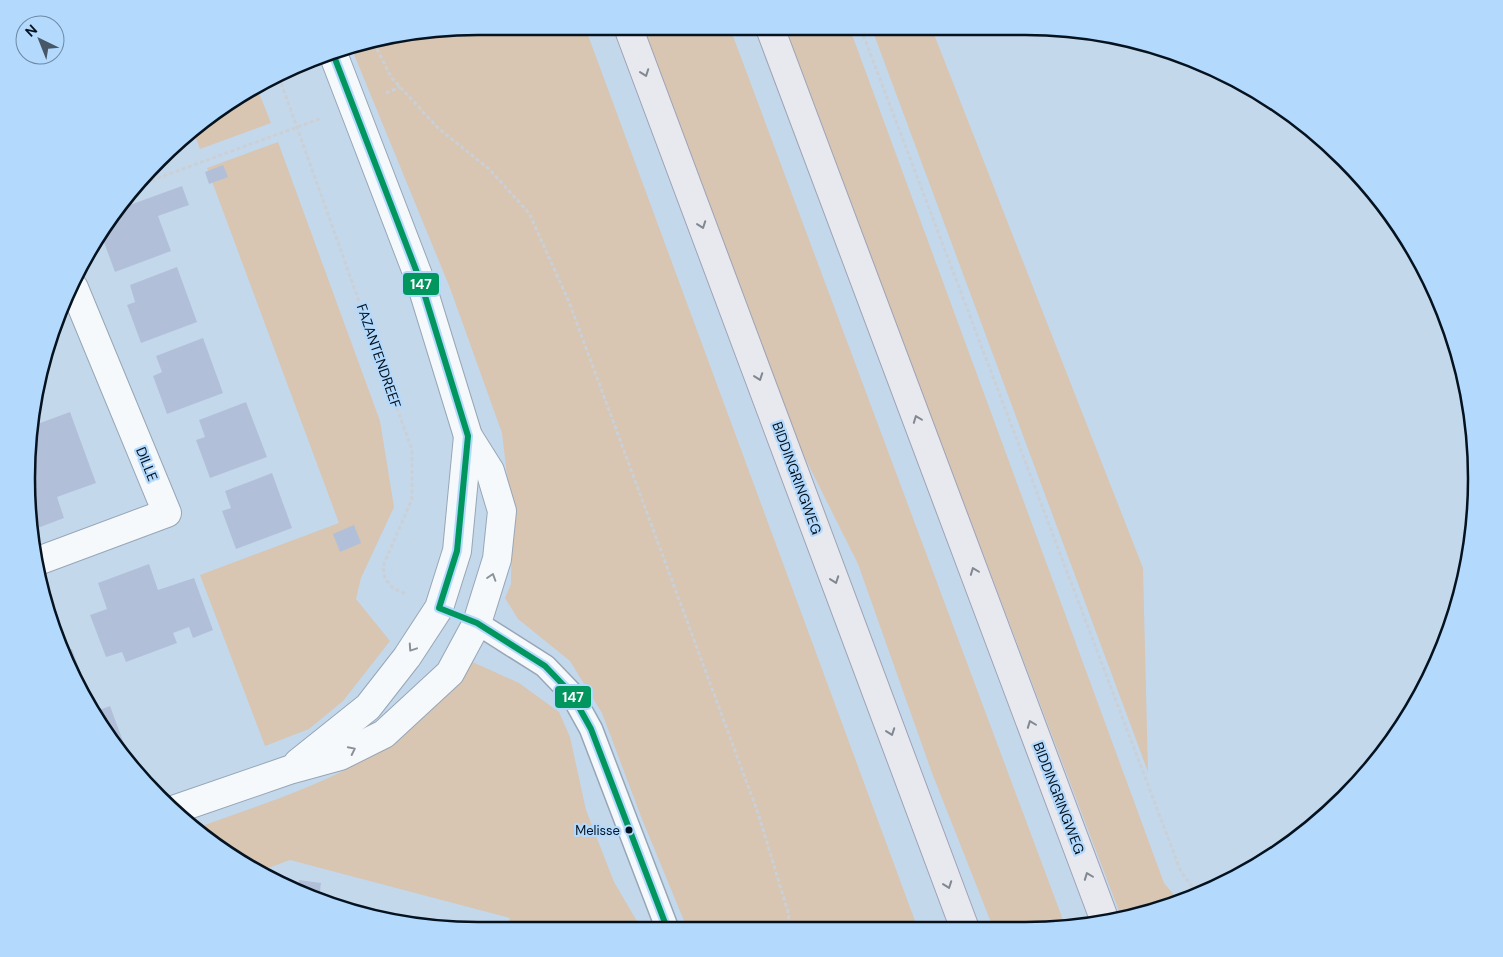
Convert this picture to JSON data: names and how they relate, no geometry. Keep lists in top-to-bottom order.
{
  "streets": {
    "main road": ["BIDDINGRINGWEG"],
    "street": ["DILLE"],
    "path": ["FAZANTENDREEF"]
  },
  "places": ["Melisse"],
  "lines": ["transit line 147"],
  "north": "top left"
}
